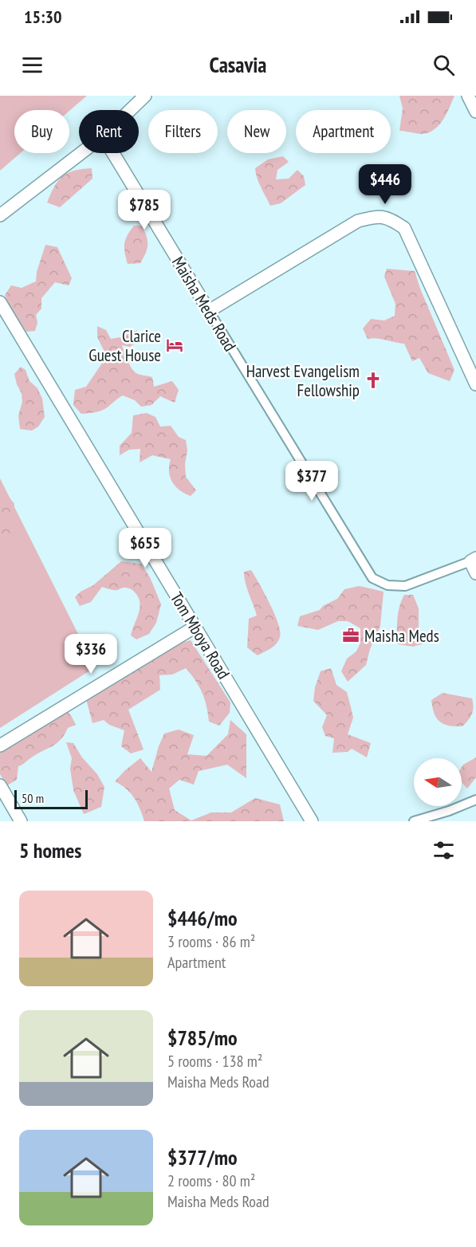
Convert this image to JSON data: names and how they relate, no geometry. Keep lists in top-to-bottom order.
{
  "streets": {
    "street": ["Maisha Meds Road", "Tom Mboya Road"]
  },
  "places": {
    "hotel": ["Clarice Guest House"],
    "church": ["Harvest Evangelism Fellowship"],
    "office": ["Maisha Meds"]
  },
  "scale_bar": "50 m",
  "north": "left",
  "page": {
    "status": "15:30",
    "header": "Casavia",
    "chip": [
      "Buy",
      "Rent",
      "Filters",
      "New",
      "Apartment"
    ],
    "price": [
      "$446",
      "$785",
      "$377",
      "$655",
      "$336"
    ],
    "scale": "50 m",
    "heading": "5 homes",
    "list": [
      {
        "name": "$446/mo",
        "note": "3 rooms · 86 m² · Apartment"
      },
      {
        "name": "$785/mo",
        "note": "5 rooms · 138 m² · Maisha Meds Road"
      },
      {
        "name": "$377/mo",
        "note": "2 rooms · 80 m² · Maisha Meds Road"
      }
    ]
  }
}
